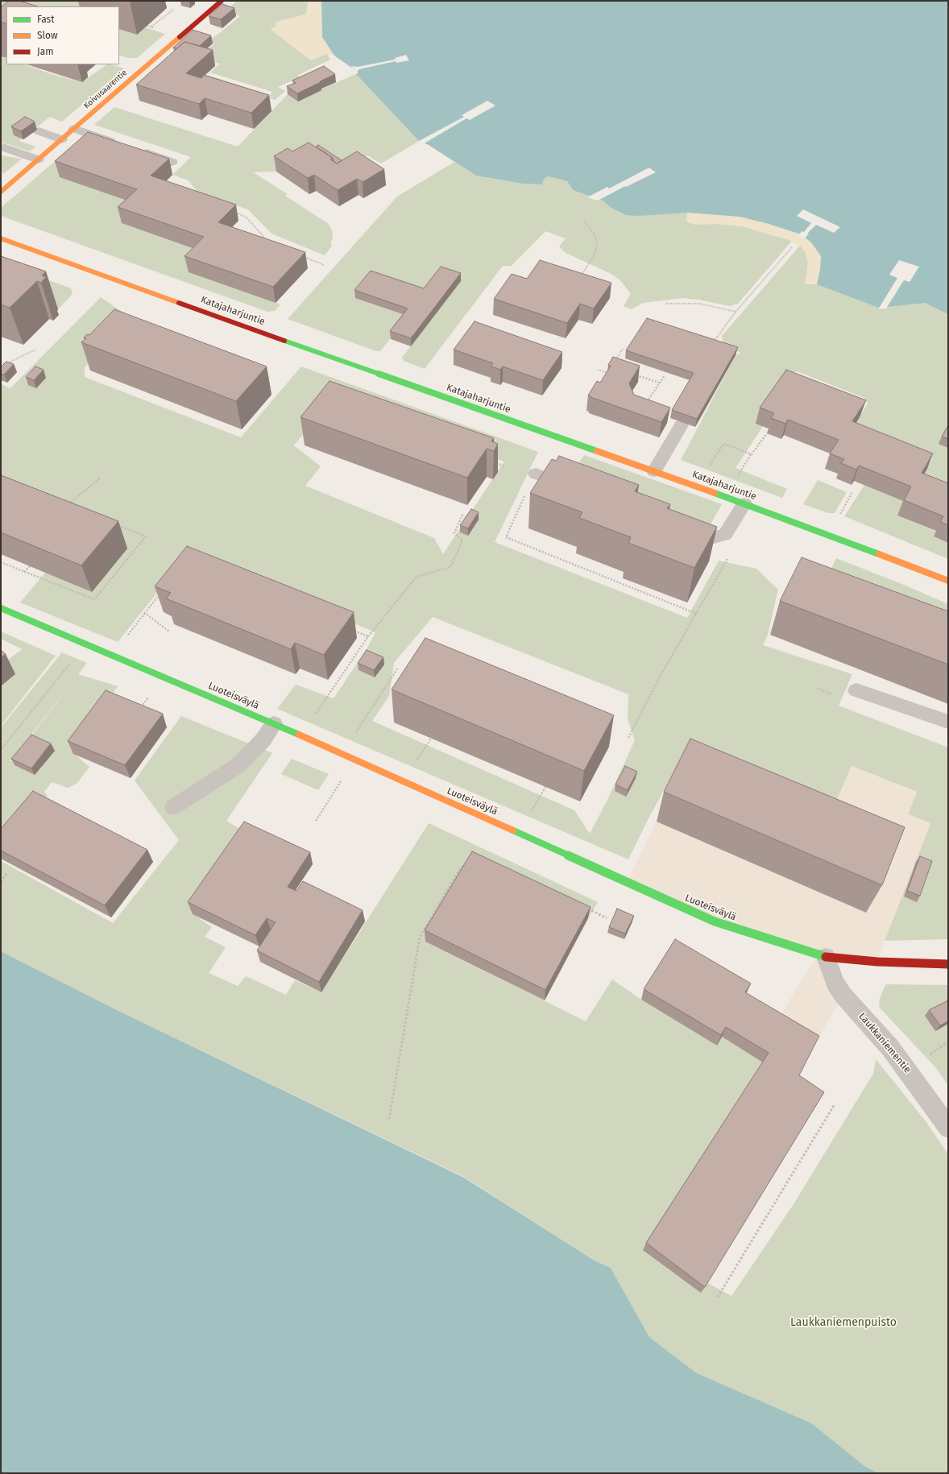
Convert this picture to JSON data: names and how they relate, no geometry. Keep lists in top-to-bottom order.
{
  "streets": {
    "street": [
      "Koivusaarentie",
      "Katajaharjuntie",
      "Luoteisväylä",
      "Laukkaniementie"
    ]
  },
  "crossings": [
    ["Luoteisväylä", "Laukkaniementie"]
  ],
  "parks": ["Laukkaniemenpuisto"],
  "legend": ["Fast", "Slow", "Jam"]
}
